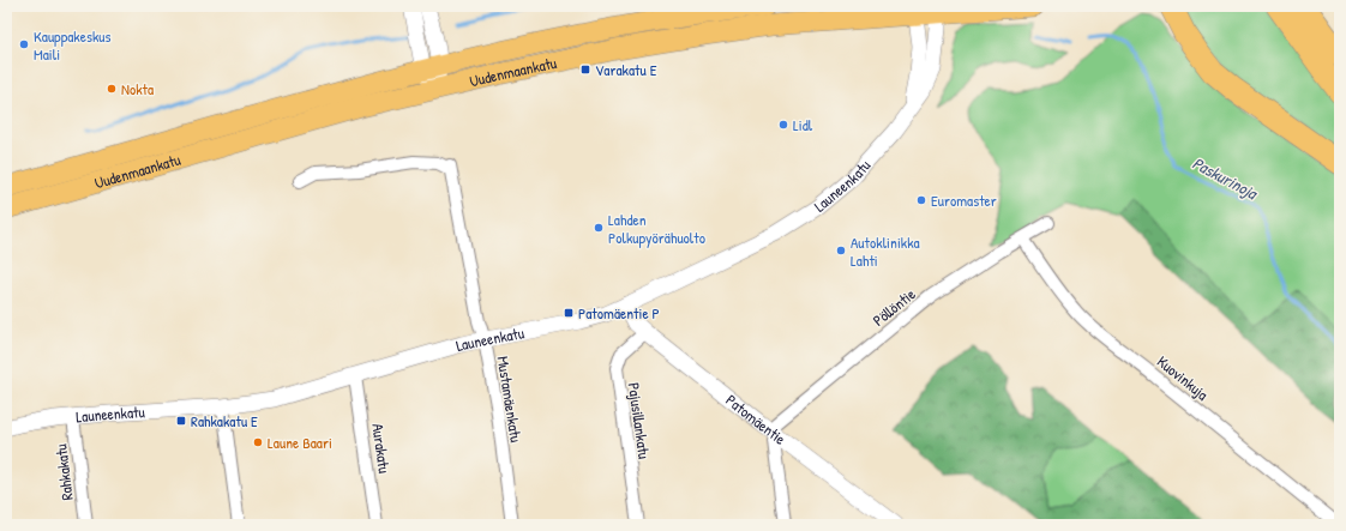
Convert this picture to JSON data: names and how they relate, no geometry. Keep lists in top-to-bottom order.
{
  "streets": {
    "main road": ["Uudenmaankatu"],
    "street": [
      "Launeenkatu",
      "Pöllöntie",
      "Kuovinkuja",
      "Mustamäenkatu",
      "Patomäentie",
      "Pajusillankatu",
      "Aurakatu",
      "Rahkakatu"
    ]
  },
  "crossings": [
    ["Uudenmaankatu", "Launeenkatu"],
    ["Launeenkatu", "Mustamäenkatu"],
    ["Launeenkatu", "Patomäentie"],
    ["Launeenkatu", "Aurakatu"],
    ["Launeenkatu", "Rahkakatu"],
    ["Pöllöntie", "Kuovinkuja"],
    ["Pöllöntie", "Patomäentie"],
    ["Patomäentie", "Pajusillankatu"]
  ],
  "water": ["Paskurinoja"],
  "places": {
    "other": [
      "Kauppakeskus Maili",
      "Nokta",
      "Lidl",
      "Euromaster",
      "Lahden Polkupyörähuolto",
      "Autoklinikka Lahti",
      "Laune Baari"
    ],
    "transit": ["Varakatu E", "Patomäentie P", "Rahkakatu E"]
  }
}
